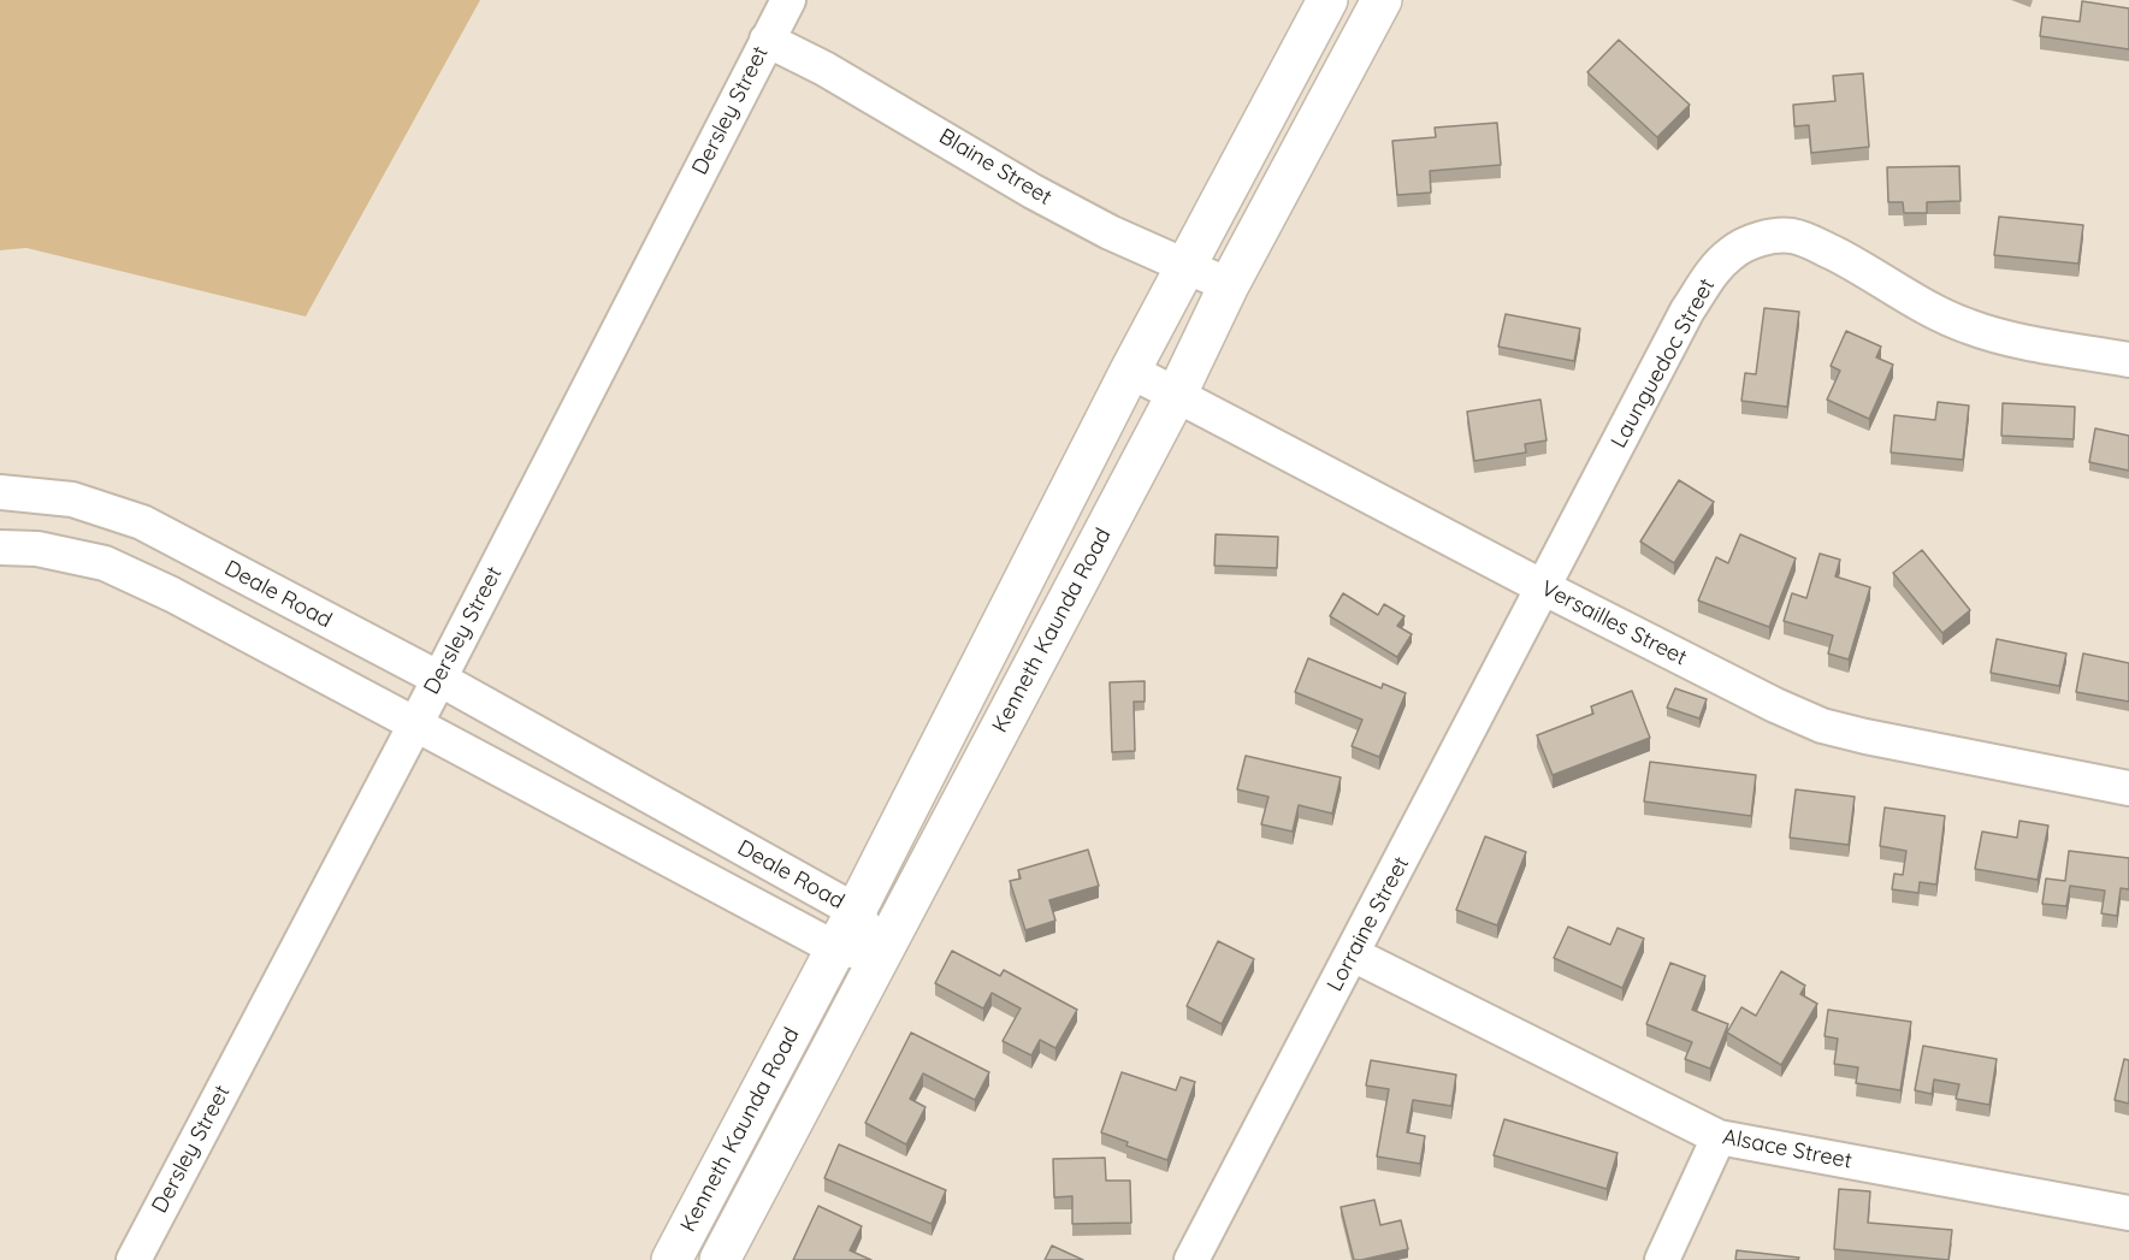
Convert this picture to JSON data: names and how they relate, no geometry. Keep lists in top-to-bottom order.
{
  "streets": {
    "main road": ["Kenneth Kaunda Road"],
    "street": [
      "Dersley Street",
      "Blaine Street",
      "Launguedoc Street",
      "Deale Road",
      "Versailles Street",
      "Lorraine Street",
      "Alsace Street"
    ]
  },
  "crossings": [
    ["Dersley Street", "Blaine Street"],
    ["Dersley Street", "Deale Road"],
    ["Blaine Street", "Kenneth Kaunda Road"],
    ["Launguedoc Street", "Versailles Street"],
    ["Launguedoc Street", "Lorraine Street"],
    ["Deale Road", "Kenneth Kaunda Road"],
    ["Versailles Street", "Kenneth Kaunda Road"],
    ["Versailles Street", "Lorraine Street"],
    ["Lorraine Street", "Alsace Street"]
  ]
}
